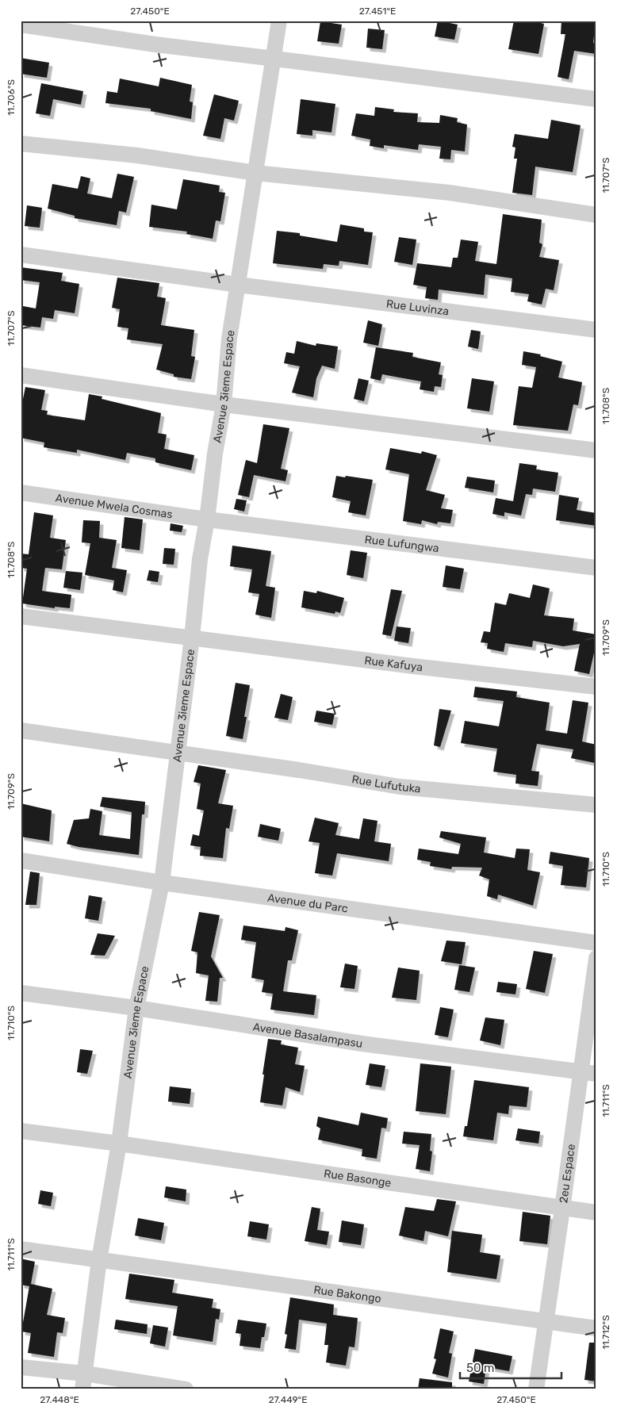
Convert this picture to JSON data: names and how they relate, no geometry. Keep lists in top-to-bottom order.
{
  "streets": {
    "street": [
      "Rue Luvinza",
      "Avenue 3ieme Espace",
      "Avenue Mwela Cosmas",
      "Rue Lufungwa",
      "Rue Kafuya",
      "Rue Lufutuka",
      "Avenue du Parc",
      "Avenue Basalampasu",
      "2eu Espace",
      "Rue Basonge",
      "Rue Bakongo"
    ]
  },
  "crossings": [
    ["Rue Luvinza", "Avenue 3ieme Espace"],
    ["Avenue 3ieme Espace", "Avenue Mwela Cosmas"],
    ["Avenue 3ieme Espace", "Rue Lufungwa"],
    ["Avenue 3ieme Espace", "Rue Kafuya"],
    ["Avenue 3ieme Espace", "Rue Lufutuka"],
    ["Avenue 3ieme Espace", "Avenue du Parc"],
    ["Avenue 3ieme Espace", "Avenue Basalampasu"],
    ["Avenue 3ieme Espace", "Rue Basonge"],
    ["Avenue 3ieme Espace", "Rue Bakongo"],
    ["Avenue Mwela Cosmas", "Rue Lufungwa"],
    ["Avenue Basalampasu", "2eu Espace"],
    ["2eu Espace", "Rue Basonge"],
    ["2eu Espace", "Rue Bakongo"]
  ],
  "scale_bar": "50 m",
  "coordinates": [
    "27.450°E",
    "27.451°E",
    "11.706°S",
    "11.707°S",
    "11.708°S",
    "11.709°S",
    "11.710°S",
    "11.711°S",
    "11.712°S",
    "27.448°E",
    "27.449°E"
  ]
}
